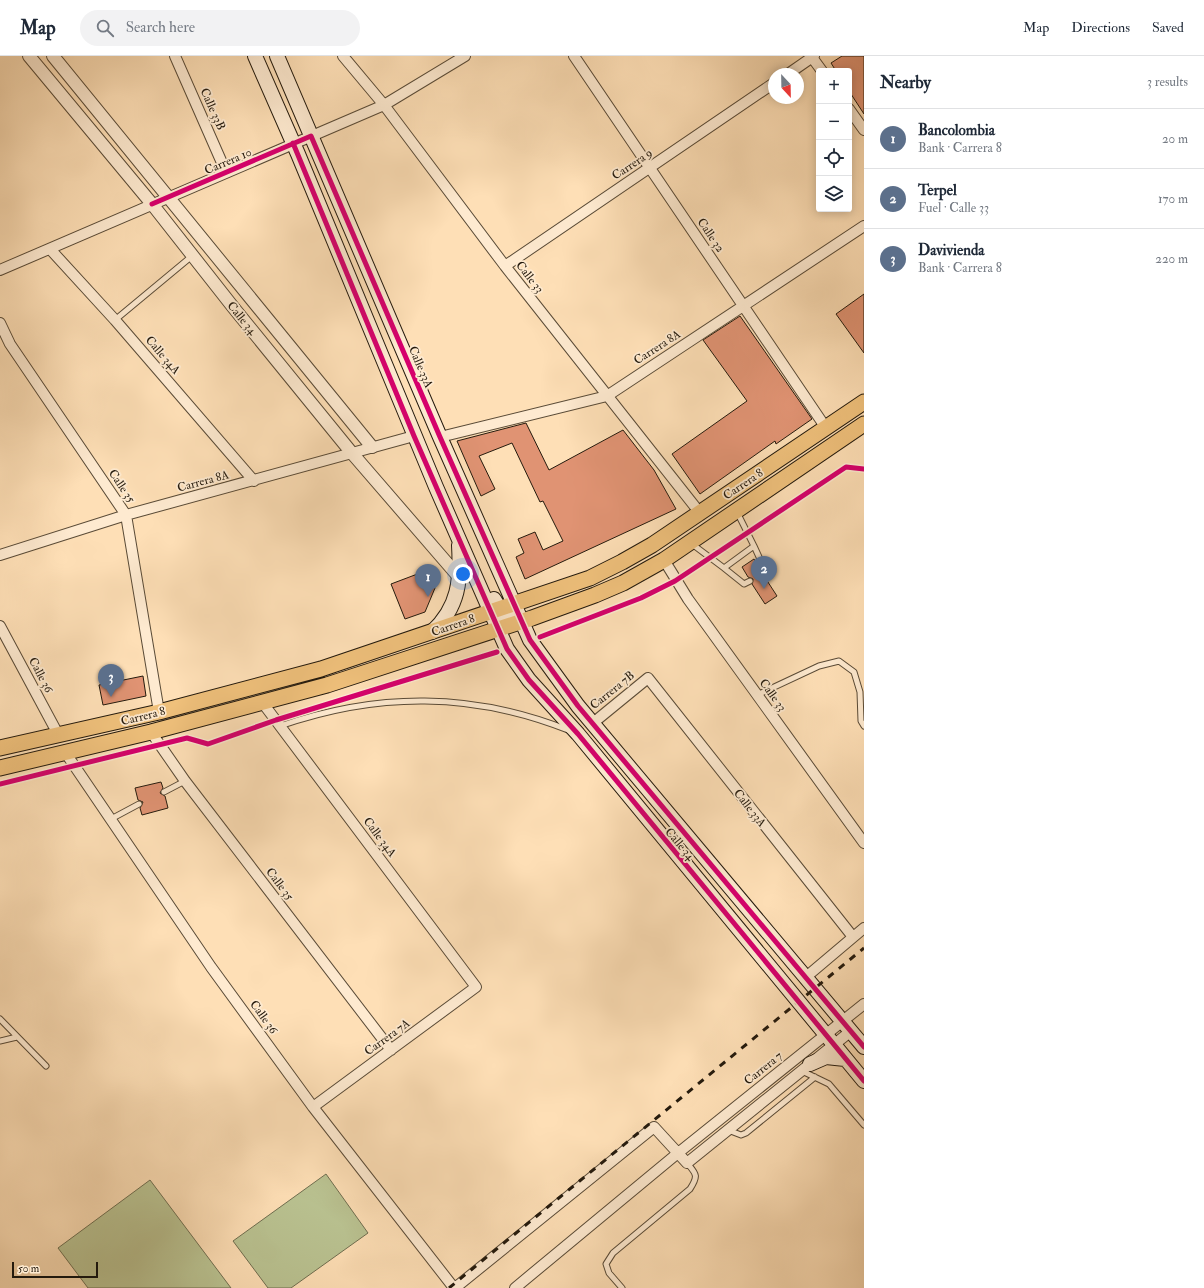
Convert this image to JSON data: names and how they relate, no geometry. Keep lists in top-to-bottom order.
{
  "streets": {
    "main road": ["Calle 34", "Calle 33A", "Carrera 8"],
    "street": [
      "Calle 33B",
      "Carrera 10",
      "Carrera 9",
      "Calle 32",
      "Calle 33",
      "Carrera 8A",
      "Calle 34A",
      "Calle 35",
      "Calle 36",
      "Carrera 7B",
      "Carrera 7A",
      "Carrera 7"
    ]
  },
  "crossings": [
    ["Calle 33B", "Carrera 10"],
    ["Carrera 10", "Calle 33"],
    ["Carrera 10", "Calle 34"],
    ["Carrera 10", "Calle 34A"],
    ["Carrera 10", "Calle 33A"],
    ["Carrera 9", "Calle 32"],
    ["Carrera 9", "Calle 33"],
    ["Calle 32", "Carrera 8A"],
    ["Calle 32", "Carrera 8"],
    ["Calle 33", "Carrera 8A"],
    ["Calle 33", "Carrera 8"],
    ["Calle 34", "Carrera 8A"],
    ["Calle 34", "Calle 33A"],
    ["Calle 34", "Carrera 8"],
    ["Calle 34", "Carrera 7B"],
    ["Calle 34", "Carrera 7"],
    ["Carrera 8A", "Calle 34A"],
    ["Carrera 8A", "Calle 33A"],
    ["Carrera 8A", "Calle 35"],
    ["Calle 34A", "Carrera 8"],
    ["Calle 34A", "Carrera 7A"],
    ["Calle 33A", "Carrera 8"],
    ["Calle 33A", "Carrera 7B"],
    ["Carrera 8", "Calle 35"],
    ["Carrera 8", "Calle 36"],
    ["Calle 35", "Carrera 7A"],
    ["Calle 36", "Carrera 7A"]
  ],
  "scale_bar": "50 m",
  "north": "bottom",
  "page": {
    "header": "Map",
    "search": "Search here",
    "nav": ["Map", "Directions", "Saved"],
    "heading": ["Nearby", "3 results"],
    "map_buttons": ["+", "−"],
    "list": [
      {
        "mark": "1",
        "name": "Bancolombia",
        "note": "Bank · Carrera 8",
        "value": "20 m"
      },
      {
        "mark": "2",
        "name": "Terpel",
        "note": "Fuel · Calle 33",
        "value": "170 m"
      },
      {
        "mark": "3",
        "name": "Davivienda",
        "note": "Bank · Carrera 8",
        "value": "220 m"
      }
    ],
    "pins": ["2", "1", "3"],
    "scale": "50 m"
  }
}
